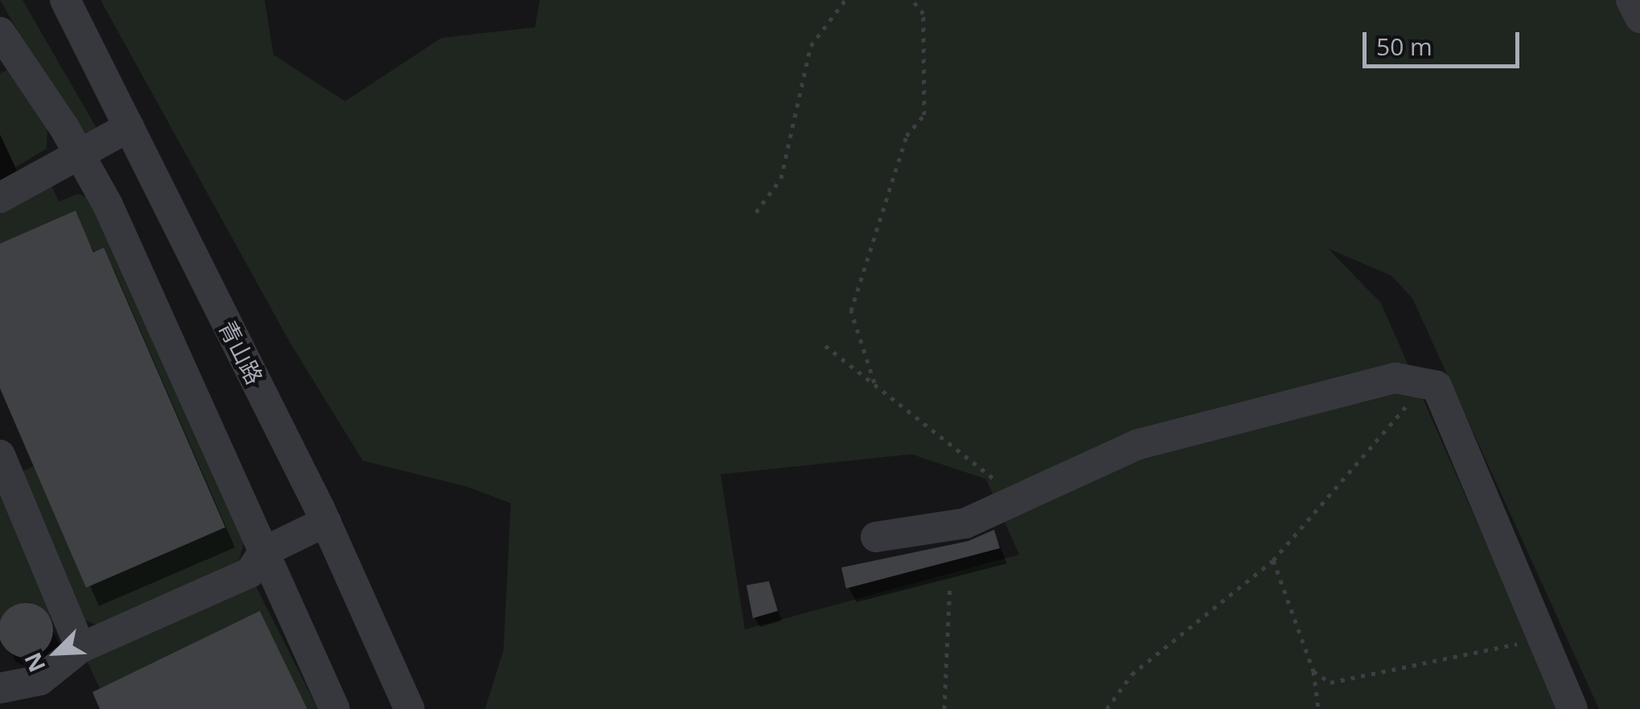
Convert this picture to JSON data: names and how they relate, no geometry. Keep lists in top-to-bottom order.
{
  "streets": {
    "street": ["青山路"]
  },
  "scale_bar": "50 m",
  "north": "bottom left"
}
